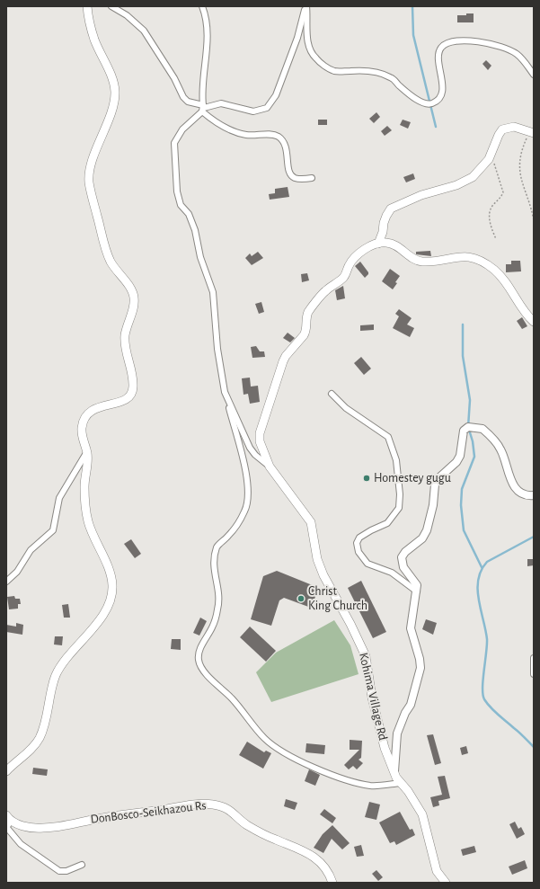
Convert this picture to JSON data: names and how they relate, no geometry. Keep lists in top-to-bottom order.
{
  "streets": {
    "main road": ["Kohima Village Rd", "DonBosco-Seikhazou Rs"]
  },
  "places": ["Homestey gugu", "Christ King Church"]
}
